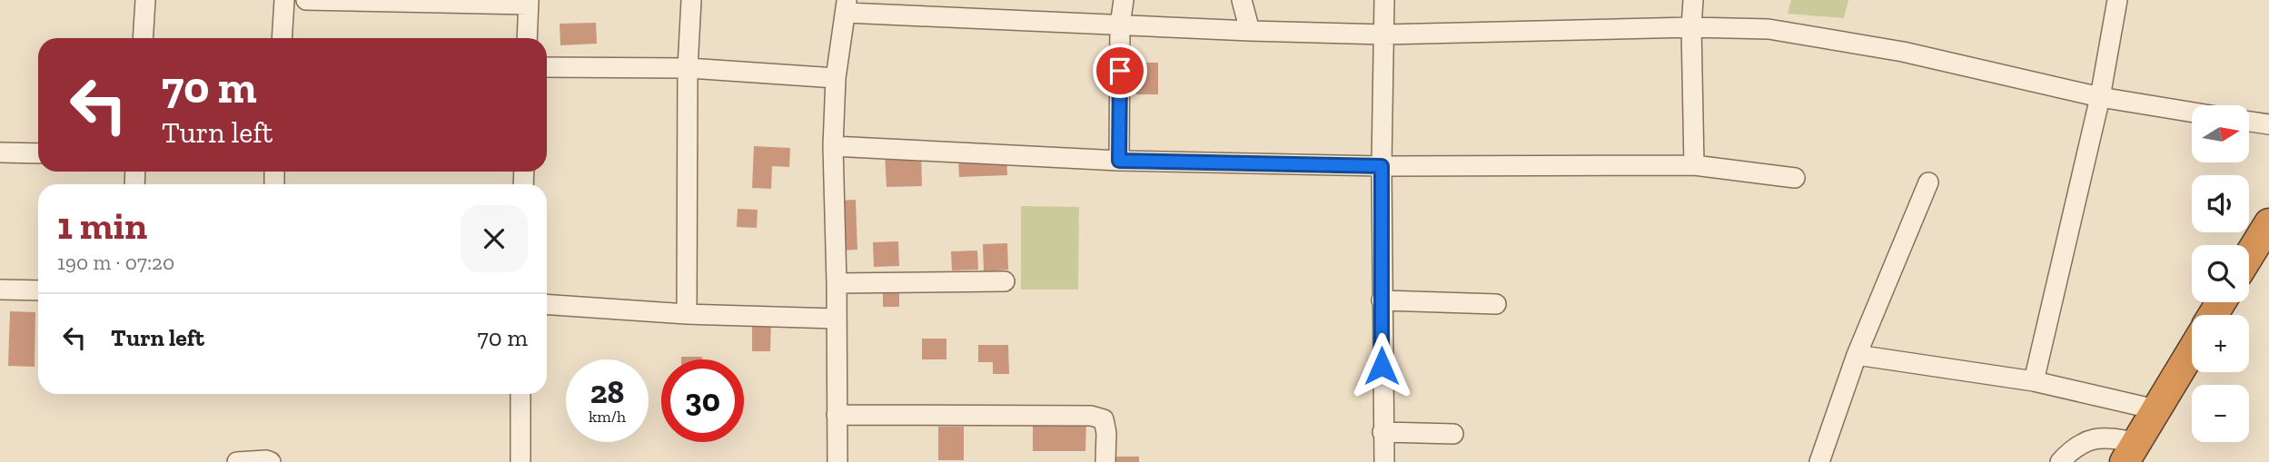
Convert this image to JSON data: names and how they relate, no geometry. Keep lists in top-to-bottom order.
{
  "north": "right",
  "page": {
    "turn": ["70 m", "Turn left"],
    "map_buttons": ["+", "−"],
    "heading": ["1 min", "190 m · 07:20"],
    "list": [
      {
        "name": "Turn left",
        "value": "70 m"
      }
    ],
    "speed": "28 km/h",
    "limit": "30"
  }
}
